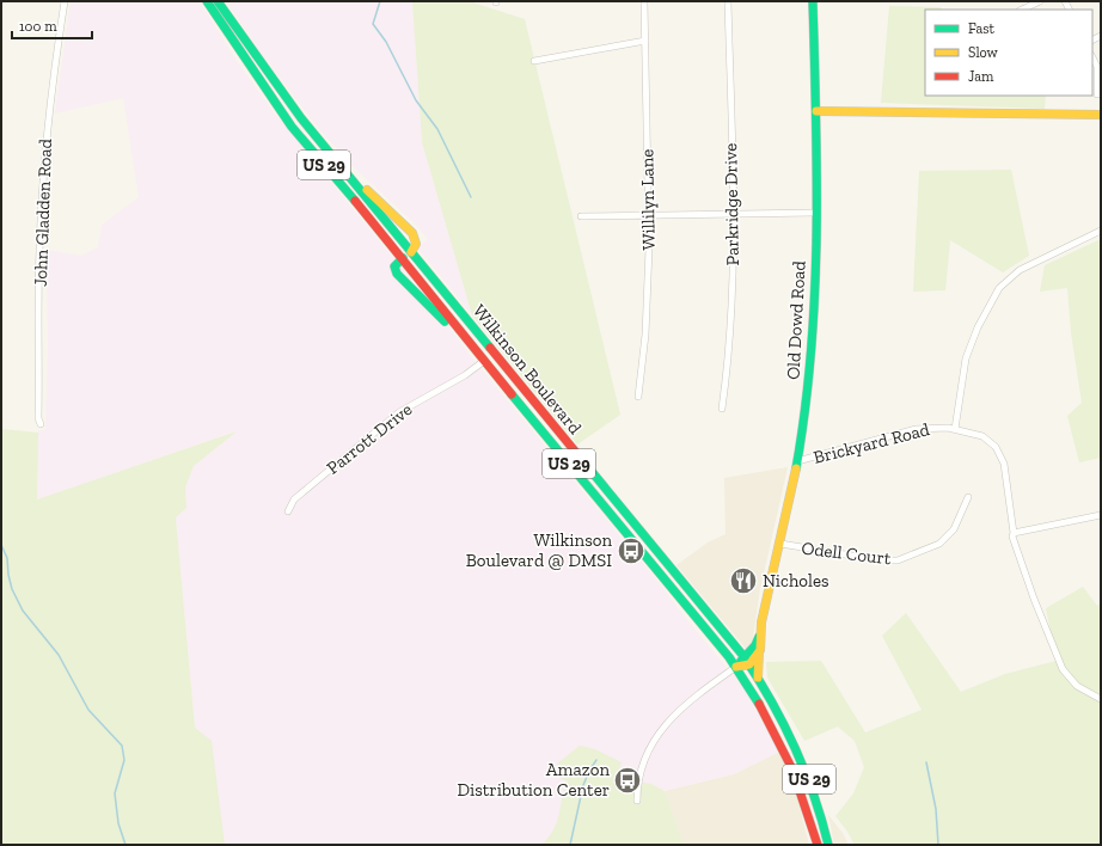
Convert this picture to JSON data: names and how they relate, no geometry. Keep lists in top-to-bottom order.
{
  "streets": {
    "main road": ["US 29", "Old Dowd Road", "Wilkinson Boulevard"],
    "street": [
      "Willilyn Lane",
      "Parkridge Drive",
      "John Gladden Road",
      "Parrott Drive",
      "Brickyard Road",
      "Odell Court"
    ]
  },
  "crossings": [
    ["Old Dowd Road", "Wilkinson Boulevard"],
    ["Old Dowd Road", "Brickyard Road"],
    ["Old Dowd Road", "Odell Court"],
    ["Wilkinson Boulevard", "Parrott Drive"]
  ],
  "places": {
    "bus stop": ["Wilkinson Boulevard @ DMSI", "Amazon Distribution Center"],
    "restaurant": ["Nicholes"]
  },
  "legend": ["Fast", "Slow", "Jam"],
  "scale_bar": "100 m"
}
